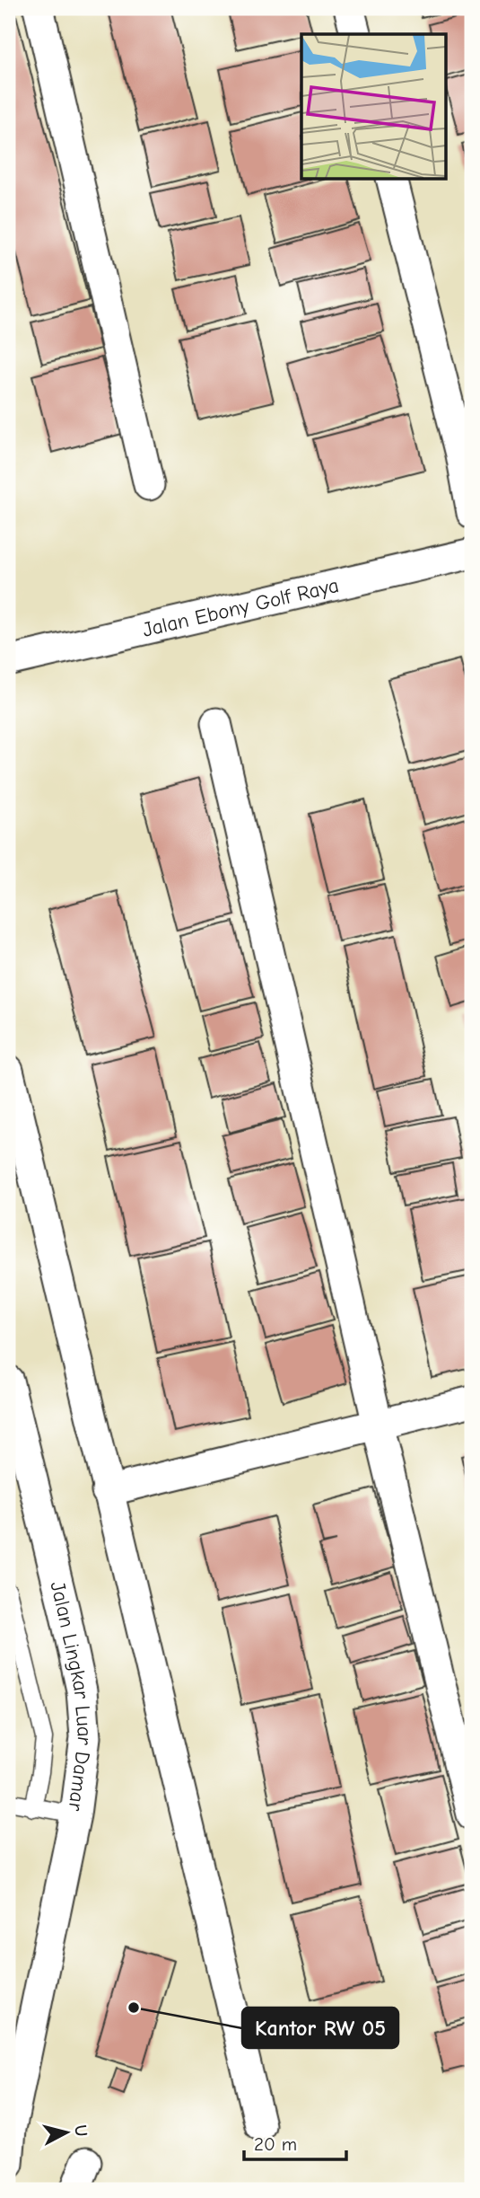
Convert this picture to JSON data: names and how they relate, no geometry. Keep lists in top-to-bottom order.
{
  "streets": {
    "street": ["Jalan Ebony Golf Raya", "Jalan Lingkar Luar Damar"]
  },
  "places": ["Kantor RW 05"],
  "scale_bar": "20 m",
  "north": "right"
}
